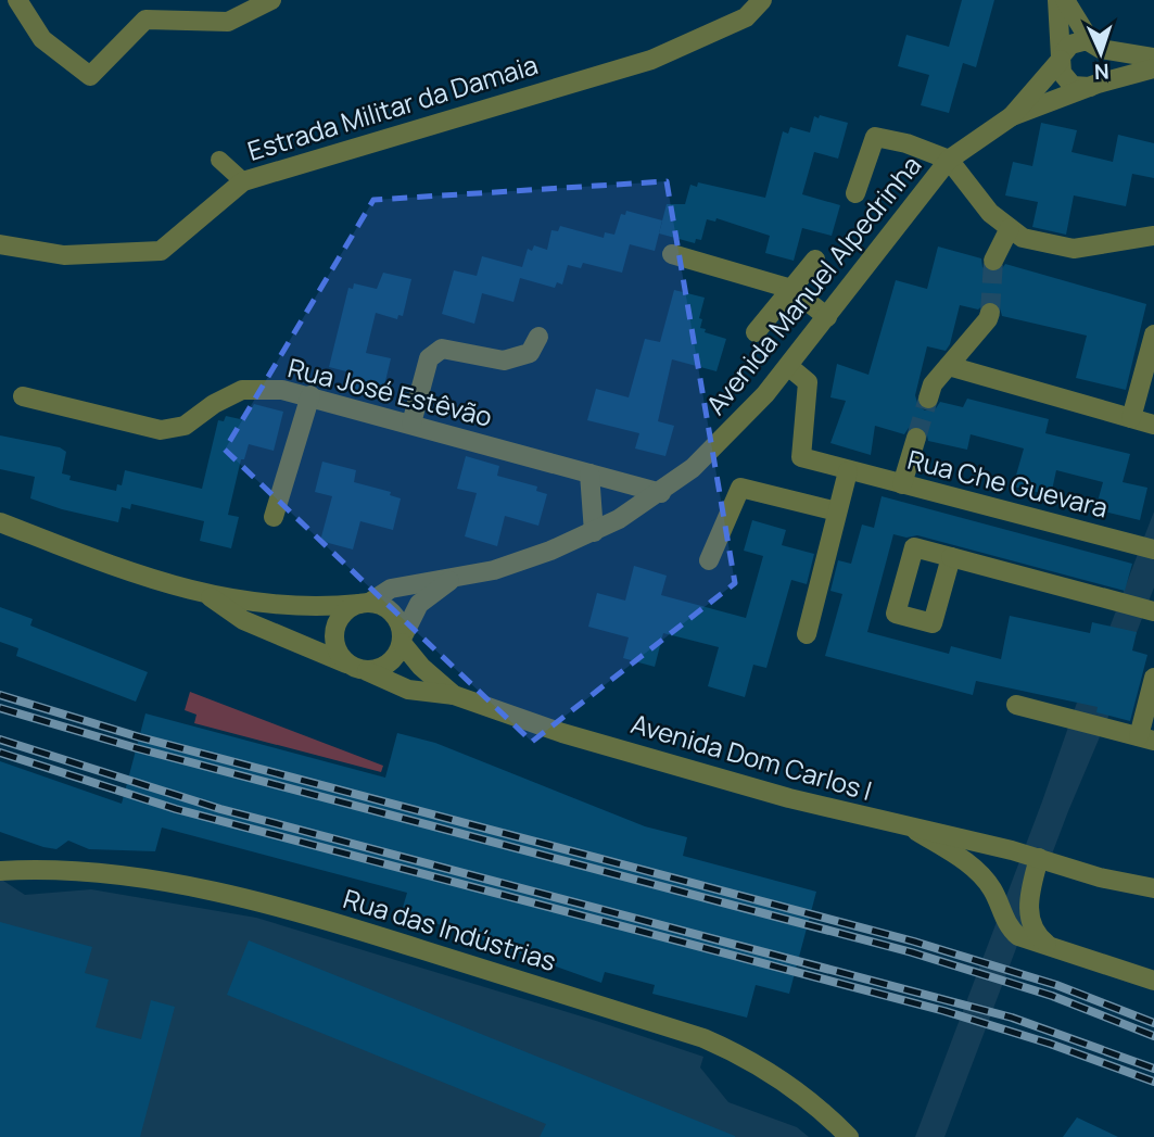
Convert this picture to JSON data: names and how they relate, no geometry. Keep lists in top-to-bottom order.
{
  "streets": {
    "street": [
      "Estrada Militar da Damaia",
      "Avenida Manuel Alpedrinha",
      "Rua José Estêvão",
      "Rua Che Guevara",
      "Avenida Dom Carlos I",
      "Rua das Indústrias"
    ]
  },
  "crossings": [
    ["Avenida Manuel Alpedrinha", "Rua José Estêvão"],
    ["Avenida Manuel Alpedrinha", "Rua Che Guevara"],
    ["Avenida Manuel Alpedrinha", "Avenida Dom Carlos I"]
  ],
  "north": "bottom"
}
